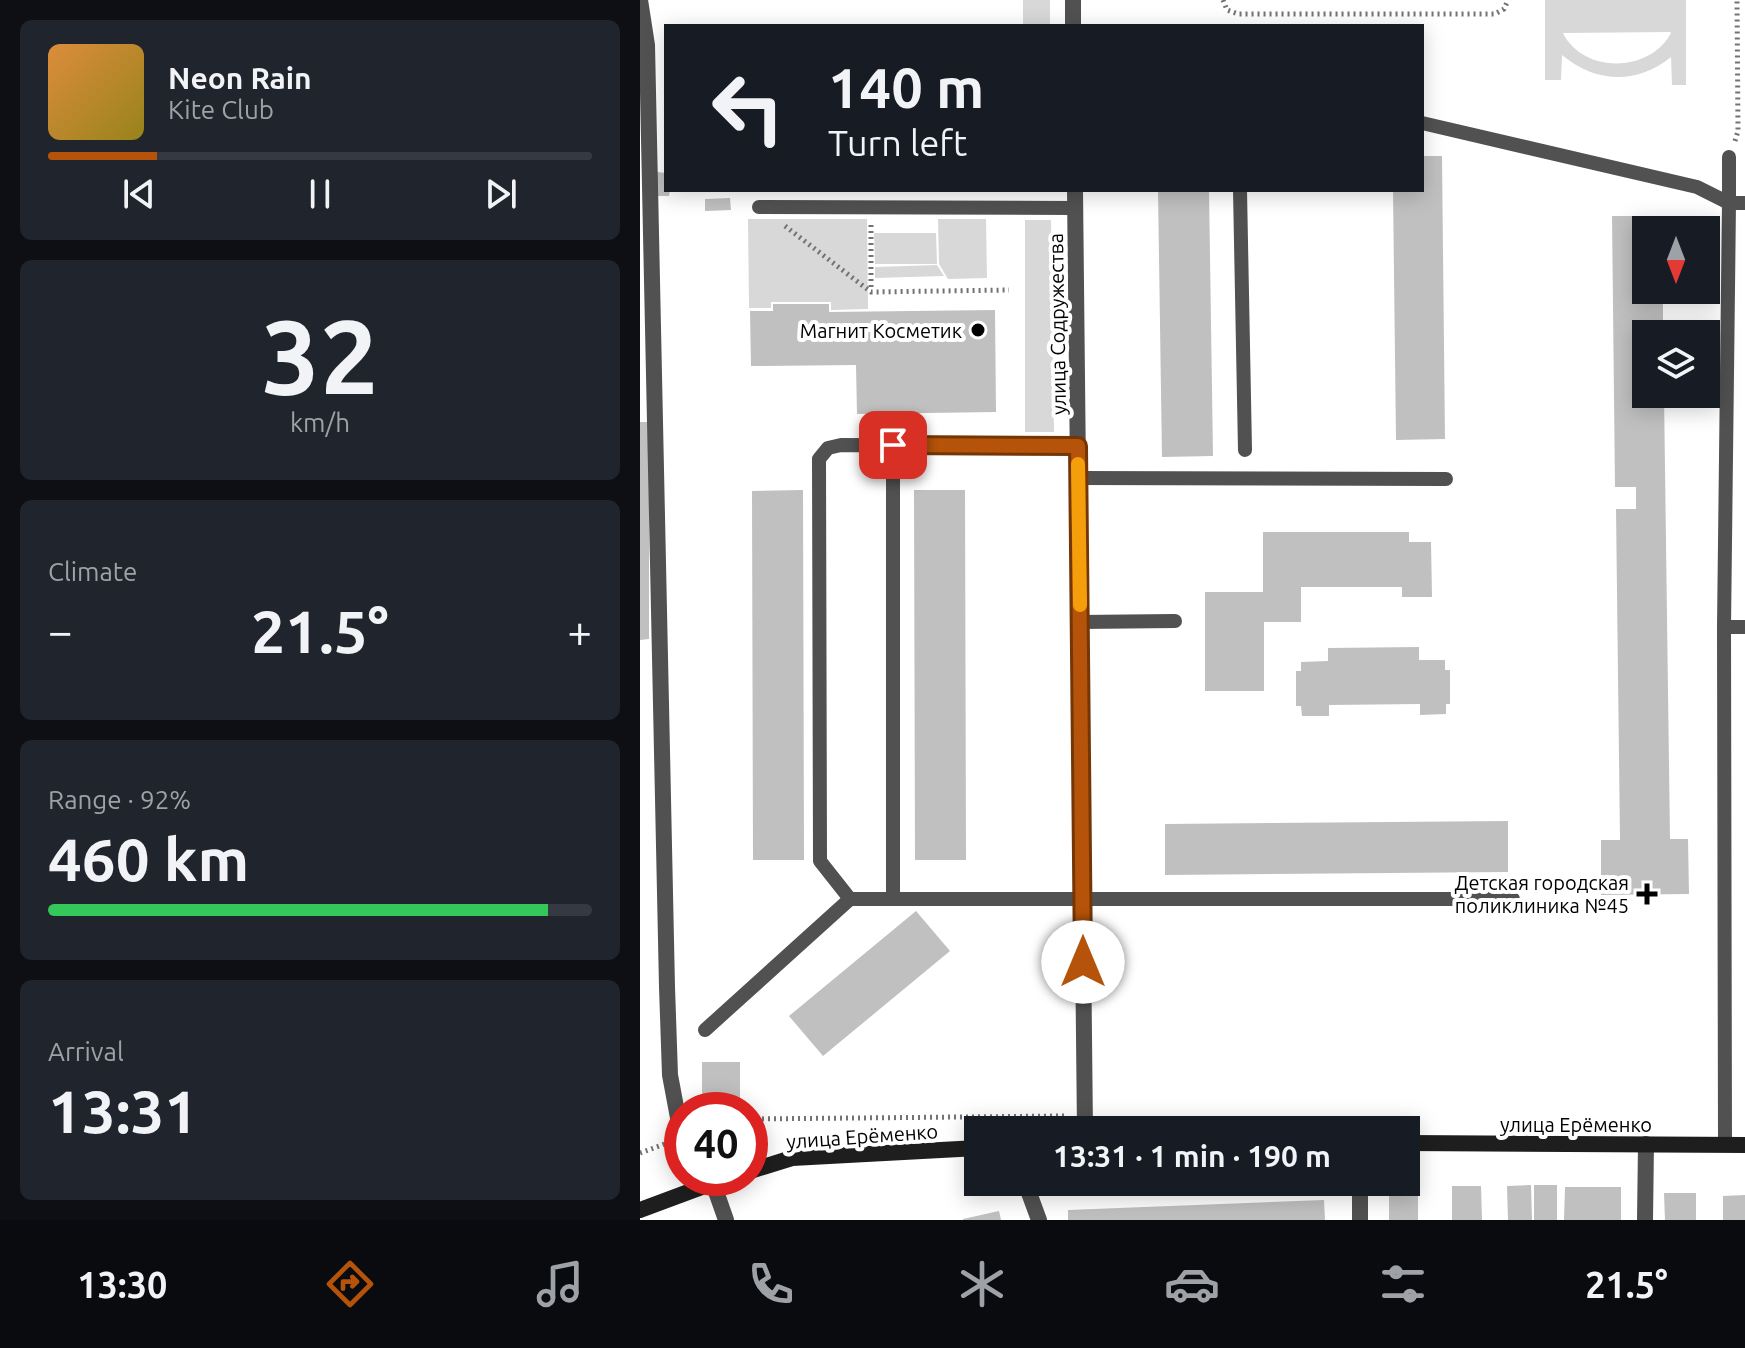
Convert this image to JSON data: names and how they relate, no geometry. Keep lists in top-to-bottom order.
{
  "streets": {
    "main road": ["улица Ерёменко"],
    "street": ["улица Содружества"]
  },
  "places": {
    "other": ["Магнит Косметик"],
    "health": ["Детская городская поликлиника №45"]
  },
  "north": "bottom",
  "page": {
    "turn": ["140 m", "Turn left"],
    "song": ["Neon Rain", "Kite Club"],
    "tile": [
      ["32", "km/h"],
      "Climate",
      ["Range · 92%", "460 km"],
      ["Arrival", "13:31"]
    ],
    "heat": ["−", "21.5°", "+"],
    "limit": "40",
    "trip": "13:31 · 1 min · 190 m",
    "tabs": ["13:30", "21.5°"]
  }
}
